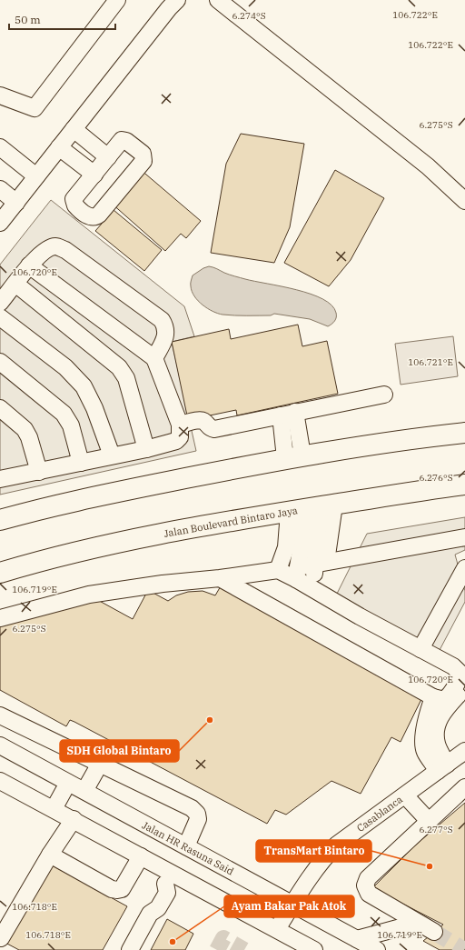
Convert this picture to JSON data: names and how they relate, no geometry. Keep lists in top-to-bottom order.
{
  "streets": {
    "main road": ["Jalan Boulevard Bintaro Jaya"],
    "street": ["Casablanca", "Jalan HR Rasuna Said"]
  },
  "crossings": [
    ["Casablanca", "Jalan HR Rasuna Said"]
  ],
  "places": ["SDH Global Bintaro", "TransMart Bintaro", "Ayam Bakar Pak Atok"],
  "scale_bar": "50 m",
  "coordinates": [
    "106.722°E",
    "6.274°S",
    "6.275°S",
    "106.720°E",
    "106.721°E",
    "6.276°S",
    "106.719°E",
    "6.277°S",
    "106.718°E"
  ]
}
